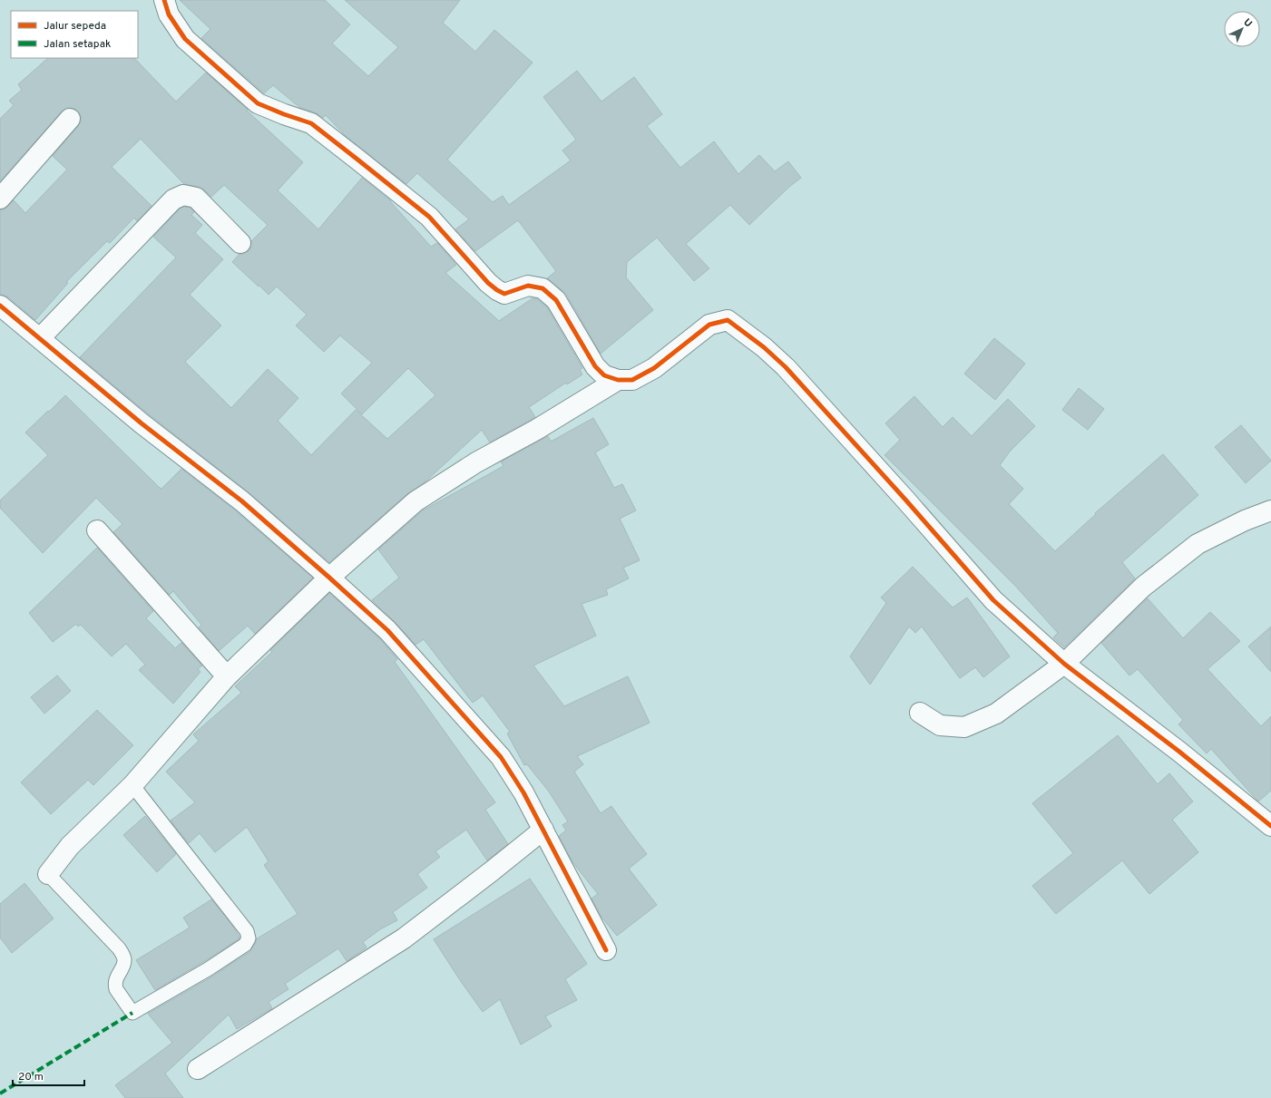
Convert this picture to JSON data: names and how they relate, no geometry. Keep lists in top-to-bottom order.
{
  "legend": ["Jalur sepeda", "Jalan setapak"],
  "scale_bar": "20 m",
  "north": "top right"
}
